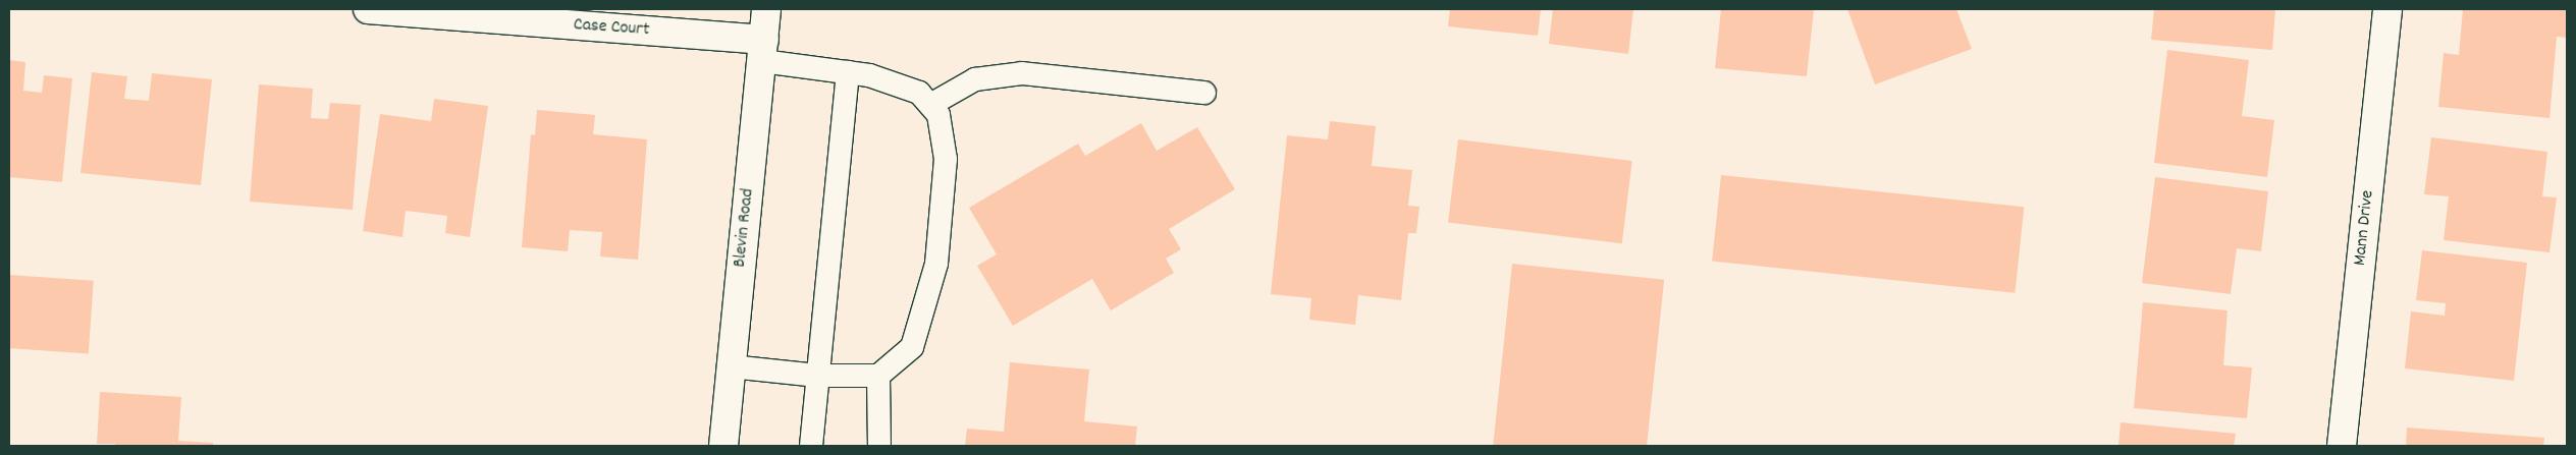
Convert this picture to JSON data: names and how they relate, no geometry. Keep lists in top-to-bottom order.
{
  "streets": {
    "street": ["Case Court", "Blevin Road", "Mann Drive"]
  },
  "crossings": [
    ["Case Court", "Blevin Road"]
  ]
}
